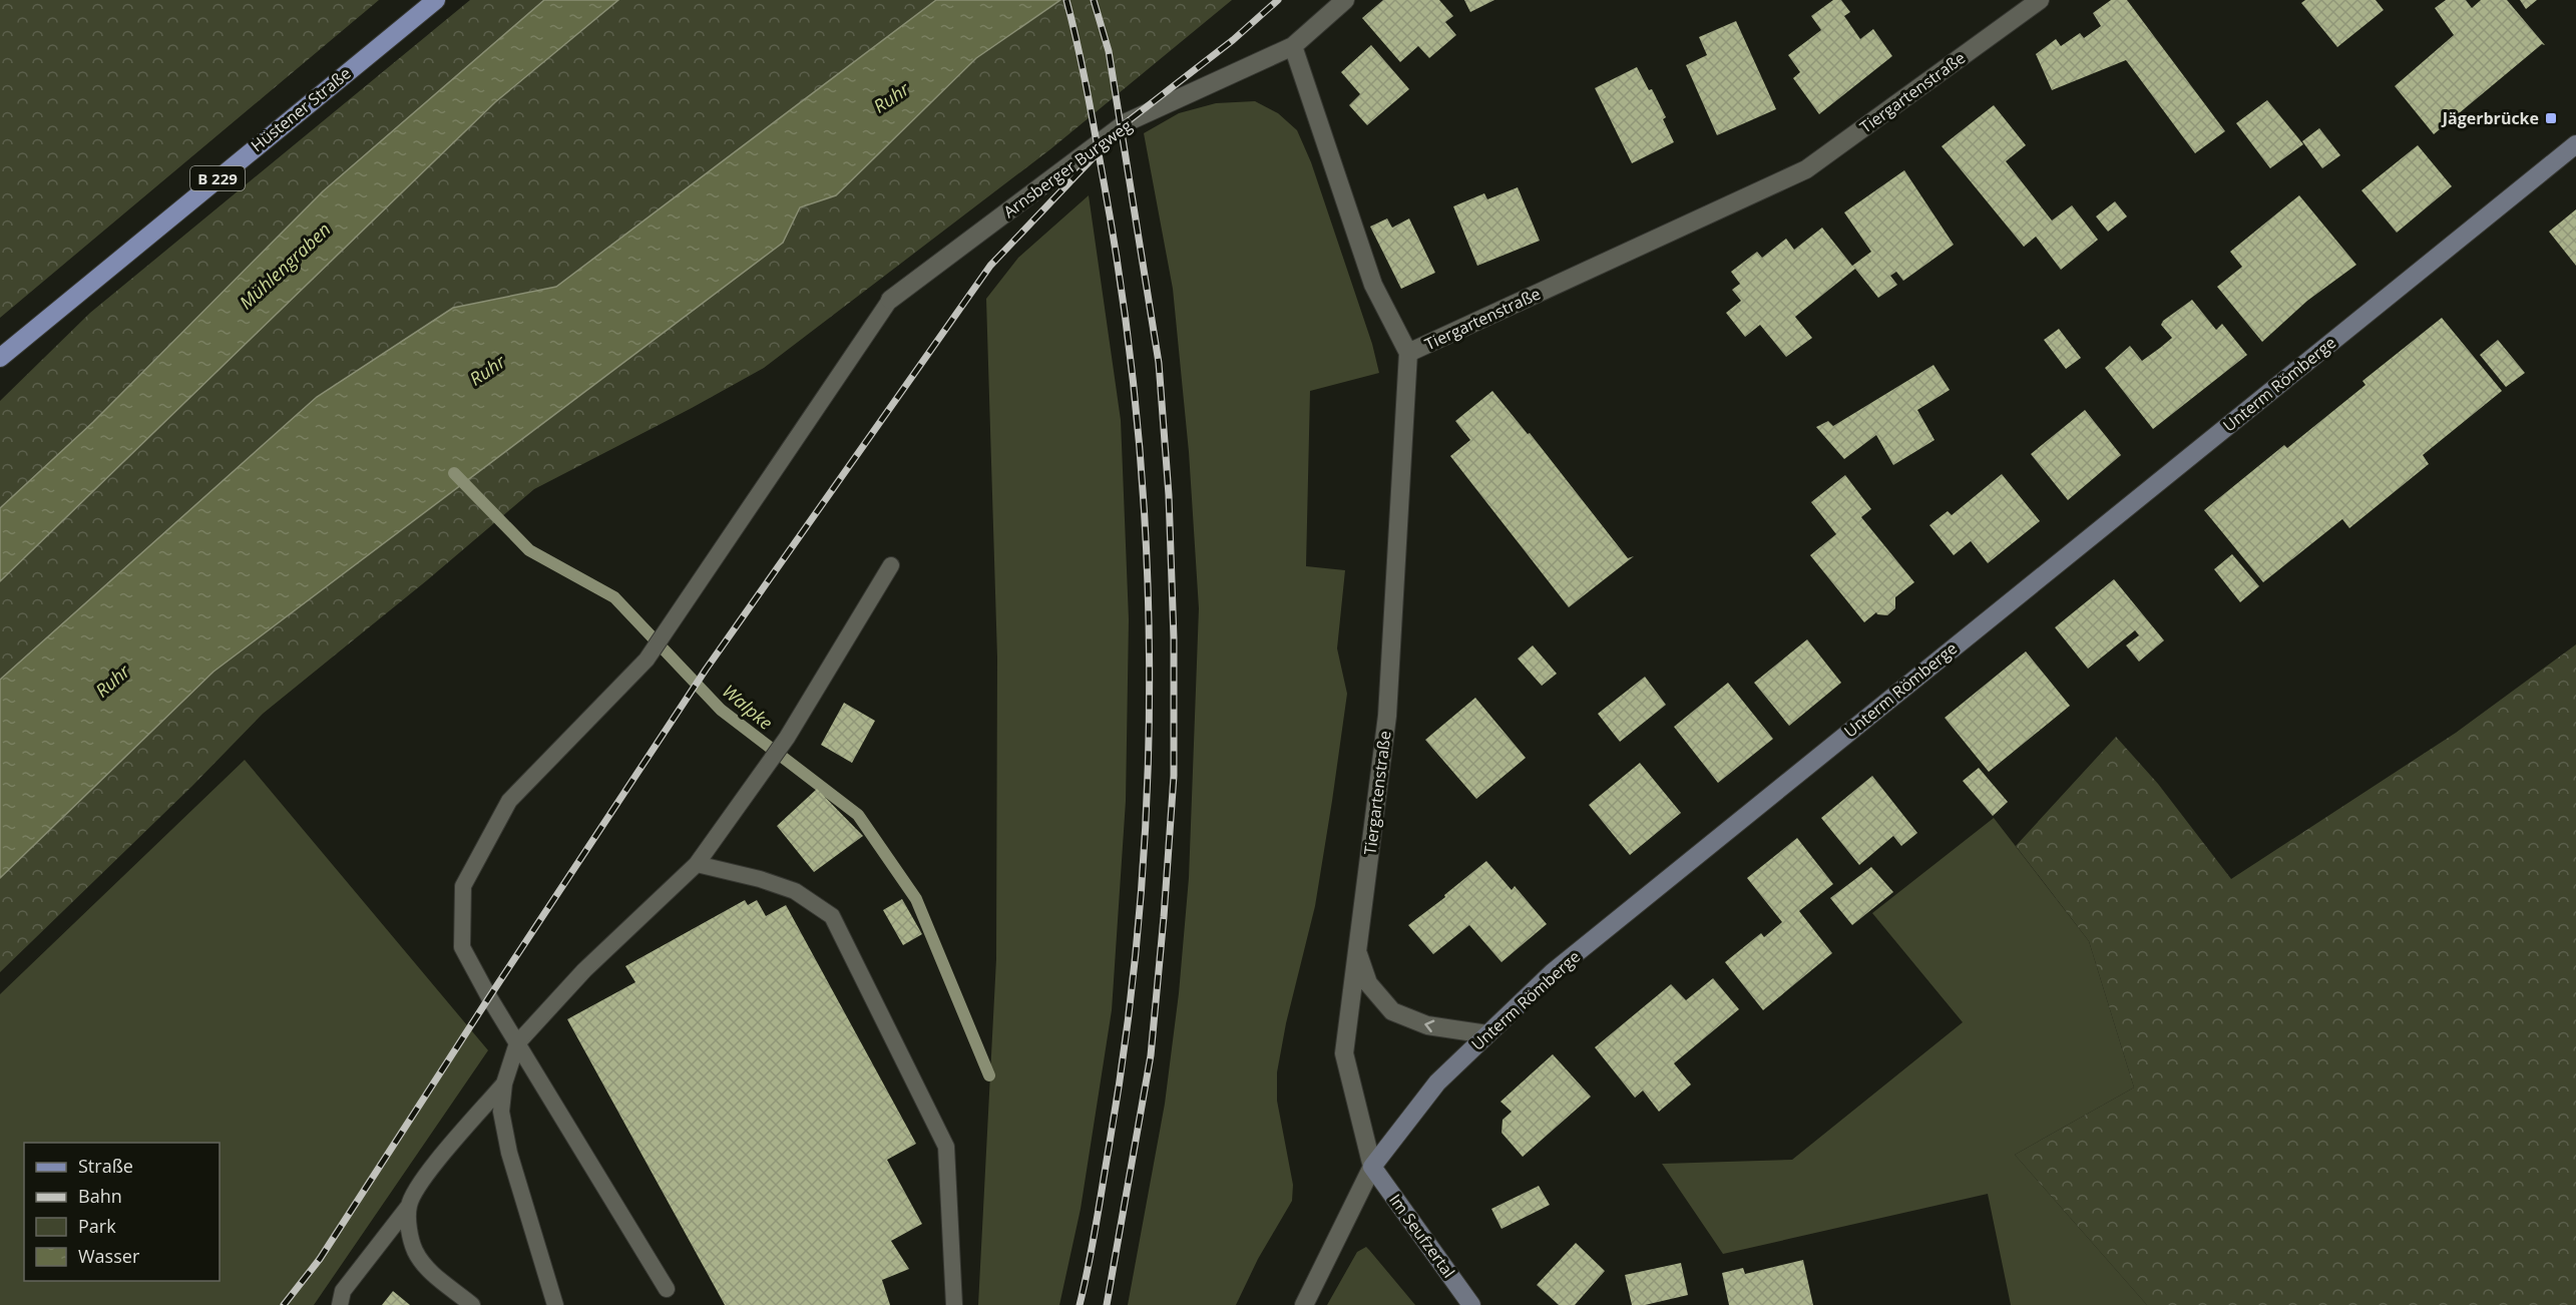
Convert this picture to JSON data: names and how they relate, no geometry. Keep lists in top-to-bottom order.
{
  "streets": {
    "main road": [
      "Hüstener Straße",
      "B 229",
      "Unterm Römberge",
      "Im Seufzertal"
    ],
    "street": ["Tiergartenstraße", "Arnsberger Burgweg"]
  },
  "crossings": [
    ["Tiergartenstraße", "Unterm Römberge"],
    ["Tiergartenstraße", "Im Seufzertal"],
    ["Unterm Römberge", "Im Seufzertal"]
  ],
  "water": ["Ruhr", "Mühlengraben", "Walpke"],
  "places": {
    "transit": ["Jägerbrücke"]
  },
  "legend": [
    "Straße",
    "Bahn",
    "Park",
    "Wasser"
  ]
}
